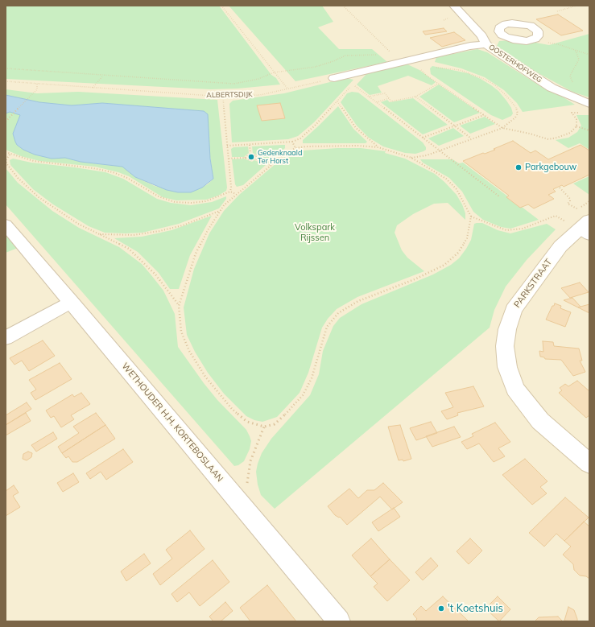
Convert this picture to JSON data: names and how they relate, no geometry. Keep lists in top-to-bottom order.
{
  "streets": {
    "main road": ["PARKSTRAAT"],
    "street": ["OOSTERHOFWEG", "WETHOUDER H.H. KORTEBOSLAAN"],
    "path": ["ALBERTSDIJK"]
  },
  "parks": ["Volkspark Rijssen"],
  "places": ["Gedenknaald Ter Horst", "Parkgebouw", "'t Koetshuis"]
}
